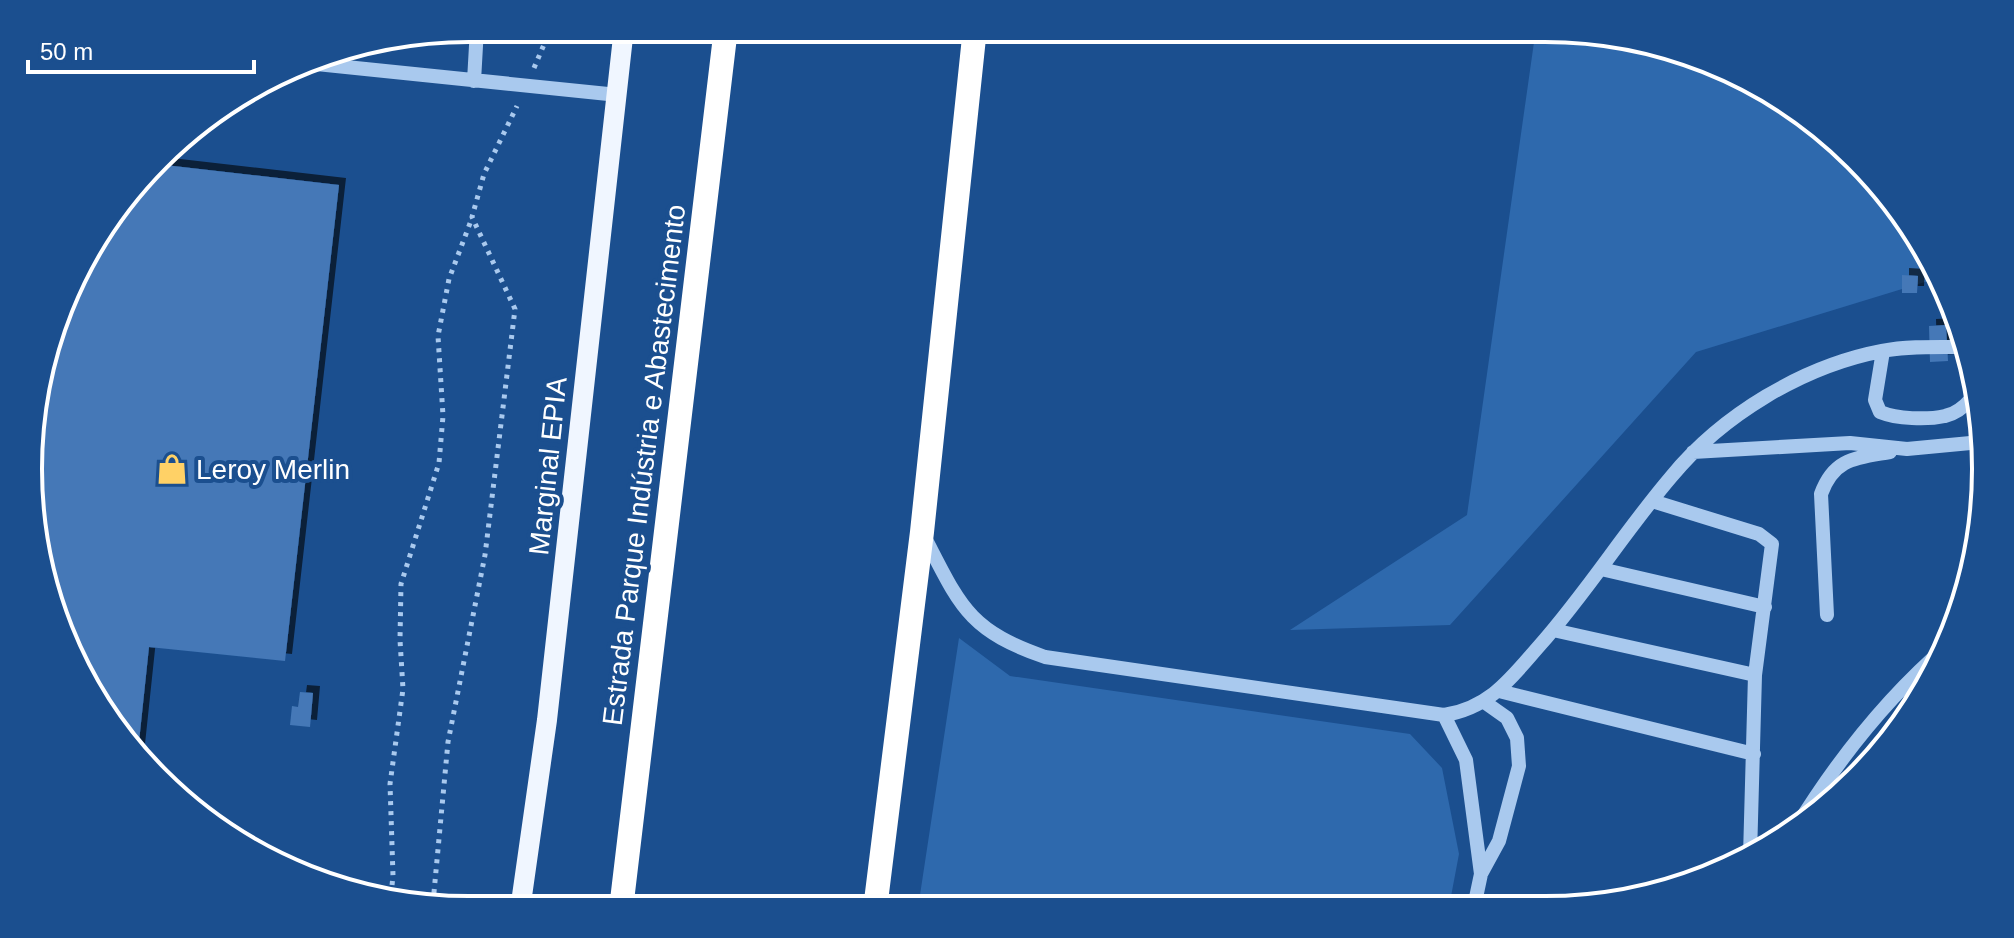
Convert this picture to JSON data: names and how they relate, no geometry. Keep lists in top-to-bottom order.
{
  "streets": {
    "highway": ["Estrada Parque Indústria e Abastecimento"],
    "main road": ["Marginal EPIA"]
  },
  "places": {
    "shop": ["Leroy Merlin"]
  },
  "scale_bar": "50 m"
}
